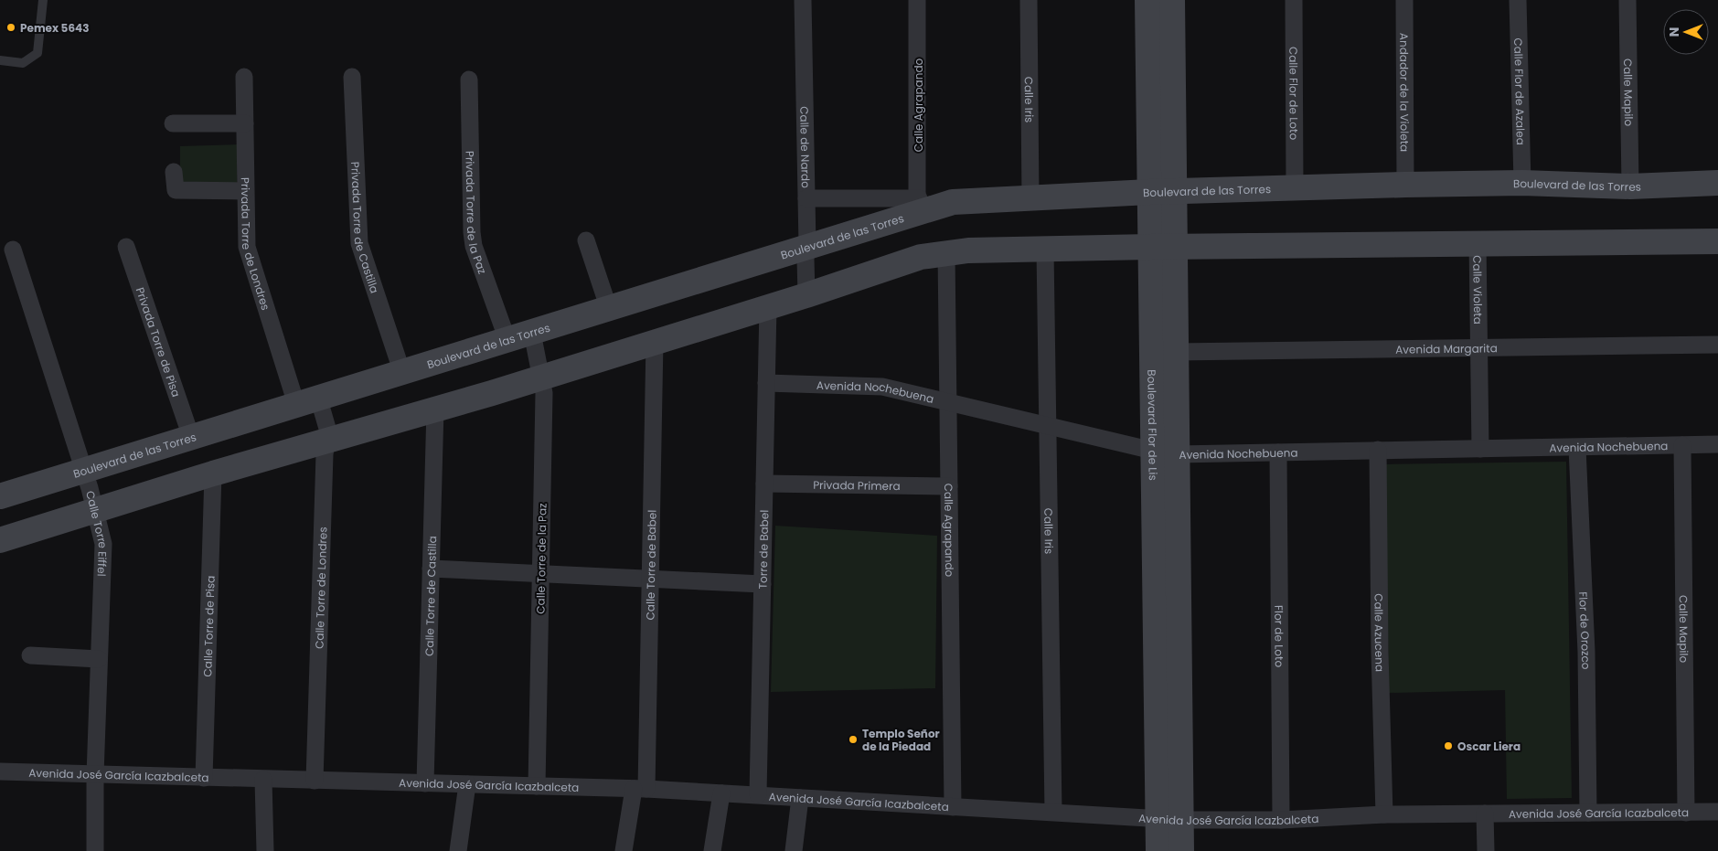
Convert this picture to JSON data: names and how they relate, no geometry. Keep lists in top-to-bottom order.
{
  "streets": {
    "street": [
      "Calle Flor de Azalea",
      "Andador de la Violeta",
      "Calle Mapilo",
      "Calle Flor de Loto",
      "Calle Iris",
      "Calle Agrapando",
      "Calle de Nardo",
      "Boulevard de las Torres",
      "Privada Torre de la Paz",
      "Privada Torre de Castilla",
      "Privada Torre de Londres",
      "Calle Violeta",
      "Privada Torre de Pisa",
      "Avenida Margarita",
      "Avenida Nochebuena",
      "Boulevard Flor de Lis",
      "Privada Primera",
      "Calle Torre Eiffel",
      "Torre de Babel",
      "Calle Torre de la Paz",
      "Calle Torre de Babel",
      "Calle Torre de Londres",
      "Calle Torre de Castilla",
      "Calle Torre de Pisa",
      "Flor de Orozco",
      "Calle Azucena",
      "Flor de Loto",
      "Avenida José García Icazbalceta"
    ]
  },
  "crossings": [
    ["Calle Flor de Azalea", "Boulevard de las Torres"],
    ["Andador de la Violeta", "Boulevard de las Torres"],
    ["Calle Mapilo", "Boulevard de las Torres"],
    ["Calle Mapilo", "Avenida Nochebuena"],
    ["Calle Mapilo", "Avenida José García Icazbalceta"],
    ["Calle Flor de Loto", "Boulevard de las Torres"],
    ["Calle Iris", "Boulevard de las Torres"],
    ["Calle Iris", "Avenida Nochebuena"],
    ["Calle Iris", "Avenida José García Icazbalceta"],
    ["Calle Agrapando", "Boulevard de las Torres"],
    ["Calle Agrapando", "Avenida Nochebuena"],
    ["Calle Agrapando", "Privada Primera"],
    ["Calle Agrapando", "Avenida José García Icazbalceta"],
    ["Calle de Nardo", "Boulevard de las Torres"],
    ["Boulevard de las Torres", "Privada Torre de la Paz"],
    ["Boulevard de las Torres", "Privada Torre de Castilla"],
    ["Boulevard de las Torres", "Privada Torre de Londres"],
    ["Boulevard de las Torres", "Privada Torre de Pisa"],
    ["Boulevard de las Torres", "Boulevard Flor de Lis"],
    ["Boulevard de las Torres", "Calle Torre Eiffel"],
    ["Boulevard de las Torres", "Calle Torre de la Paz"],
    ["Boulevard de las Torres", "Calle Torre de Londres"],
    ["Privada Torre de Londres", "Calle Torre de Londres"],
    ["Calle Violeta", "Avenida Margarita"],
    ["Calle Violeta", "Avenida Nochebuena"],
    ["Avenida Margarita", "Boulevard Flor de Lis"],
    ["Avenida Nochebuena", "Boulevard Flor de Lis"],
    ["Avenida Nochebuena", "Torre de Babel"],
    ["Avenida Nochebuena", "Flor de Orozco"],
    ["Avenida Nochebuena", "Calle Azucena"],
    ["Avenida Nochebuena", "Flor de Loto"],
    ["Boulevard Flor de Lis", "Avenida José García Icazbalceta"],
    ["Privada Primera", "Torre de Babel"],
    ["Calle Torre Eiffel", "Avenida José García Icazbalceta"],
    ["Torre de Babel", "Avenida José García Icazbalceta"],
    ["Calle Torre de la Paz", "Avenida José García Icazbalceta"],
    ["Calle Torre de Babel", "Avenida José García Icazbalceta"],
    ["Calle Torre de Londres", "Avenida José García Icazbalceta"],
    ["Calle Torre de Castilla", "Avenida José García Icazbalceta"],
    ["Calle Torre de Pisa", "Avenida José García Icazbalceta"],
    ["Flor de Orozco", "Avenida José García Icazbalceta"],
    ["Calle Azucena", "Avenida José García Icazbalceta"],
    ["Flor de Loto", "Avenida José García Icazbalceta"]
  ],
  "places": ["Pemex 5643", "Templo Señor de la Piedad", "Oscar Liera"],
  "north": "left"
}
